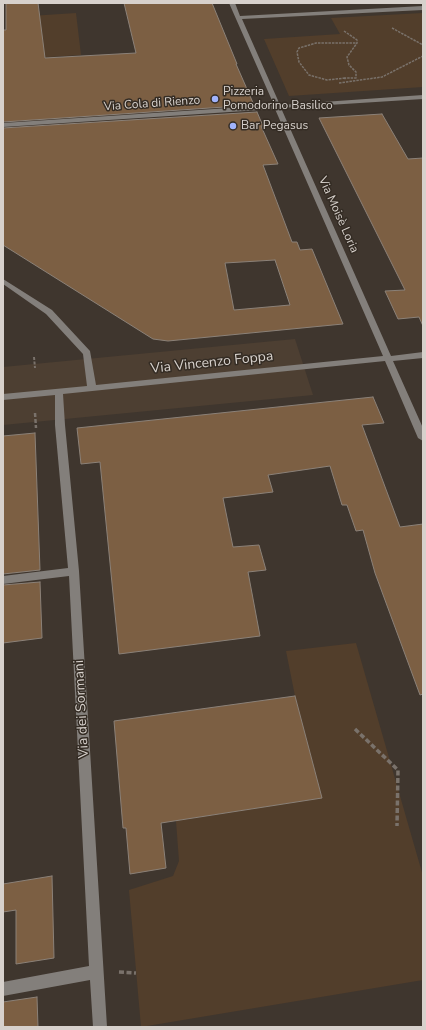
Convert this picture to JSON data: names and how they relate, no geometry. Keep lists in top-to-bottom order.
{
  "streets": {
    "street": [
      "Via Cola di Rienzo",
      "Via Moisè Loria",
      "Via Vincenzo Foppa",
      "Via dei Sormani"
    ]
  },
  "crossings": [
    ["Via Cola di Rienzo", "Via Moisè Loria"],
    ["Via Moisè Loria", "Via Vincenzo Foppa"],
    ["Via Vincenzo Foppa", "Via dei Sormani"]
  ],
  "places": ["Pizzeria Pomodorino Basilico", "Bar Pegasus"]
}
